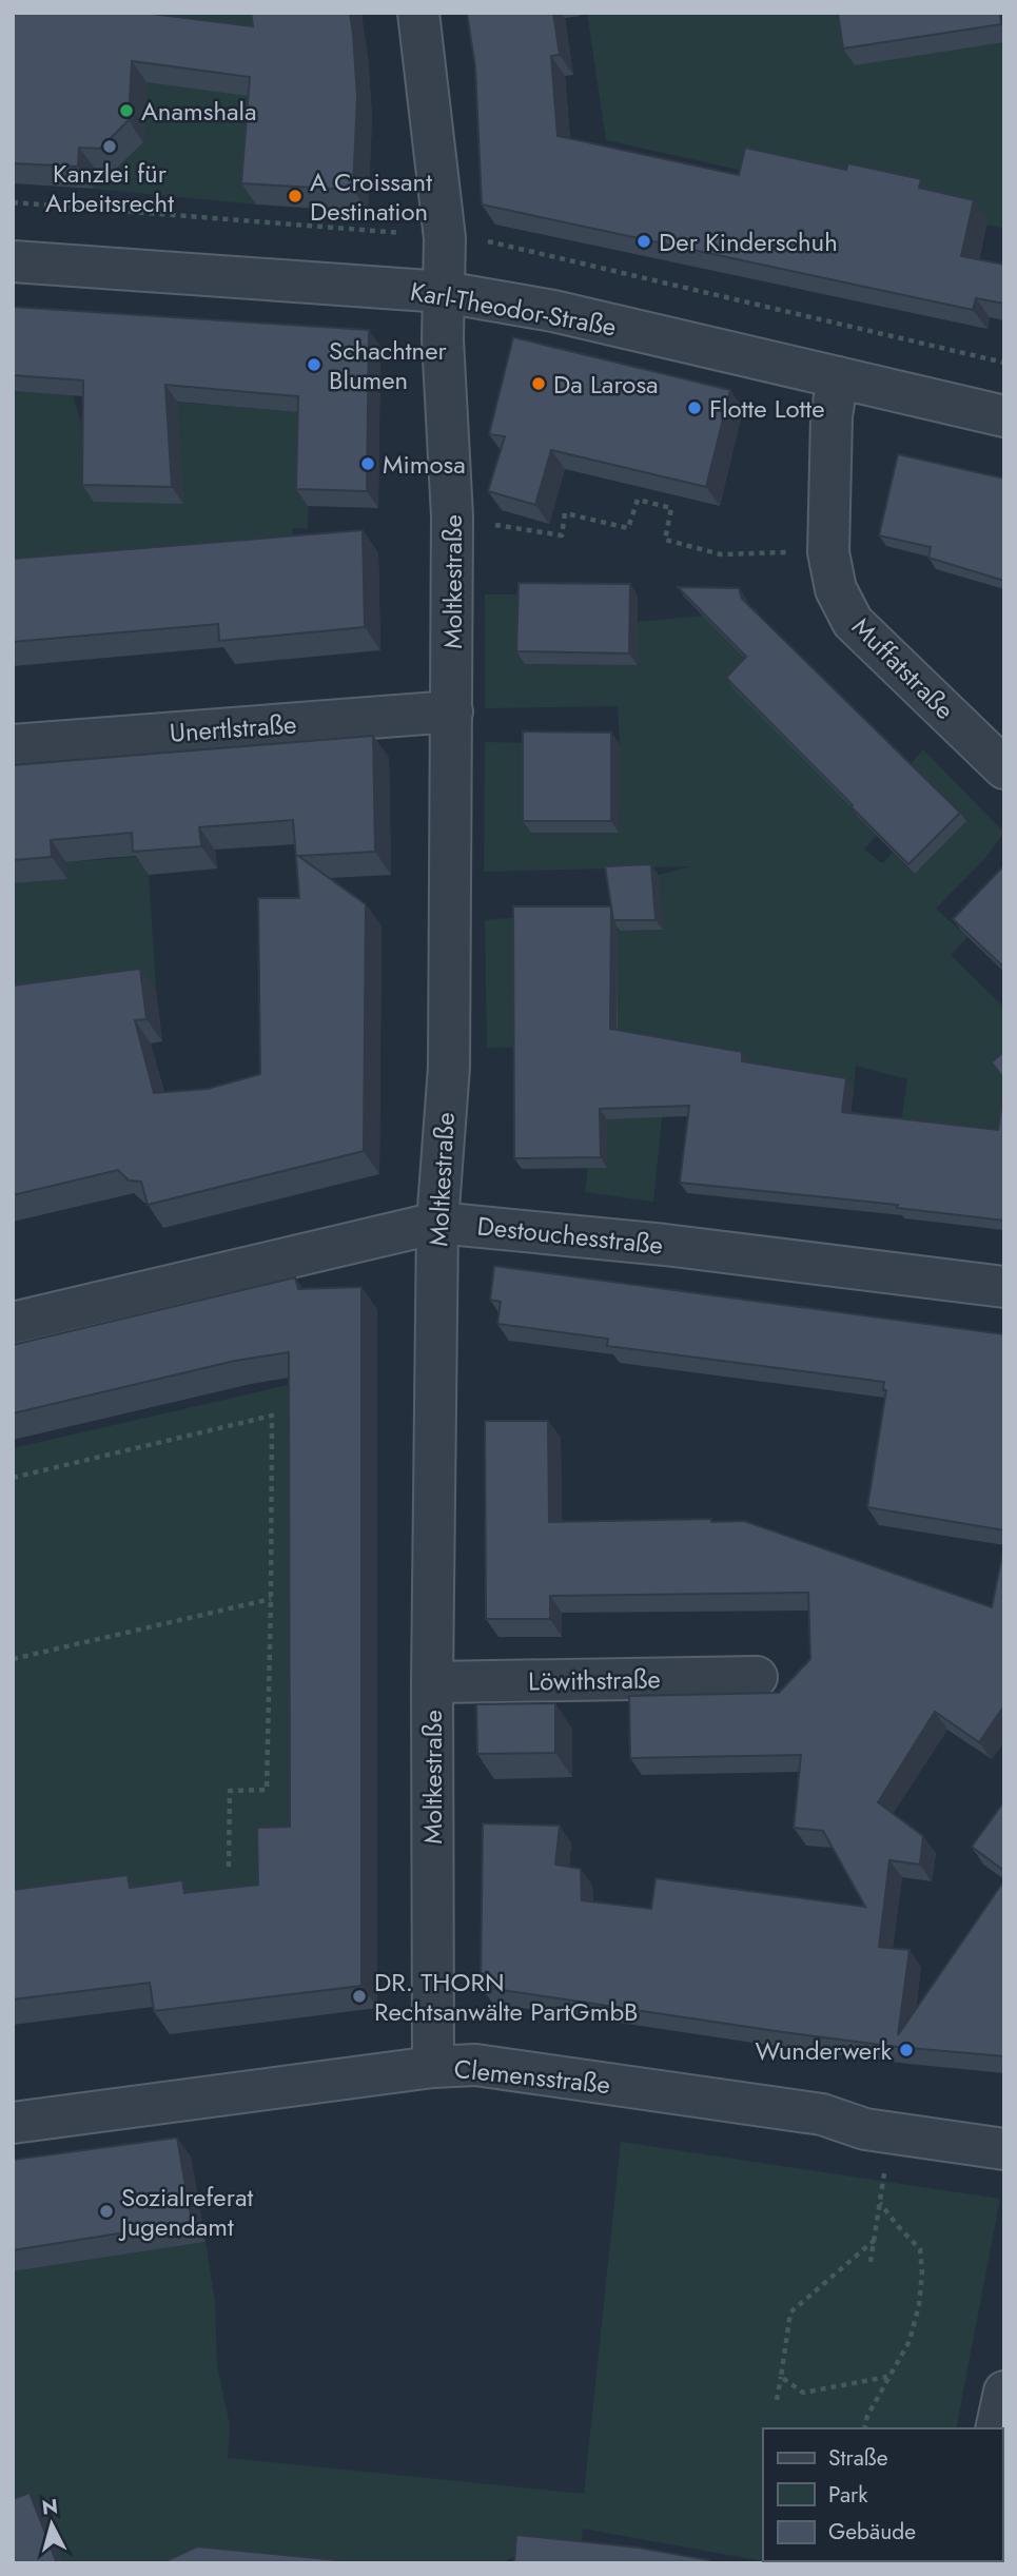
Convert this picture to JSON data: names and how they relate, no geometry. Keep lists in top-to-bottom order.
{
  "streets": {
    "street": [
      "Karl-Theodor-Straße",
      "Moltkestraße",
      "Muffatstraße",
      "Unertlstraße",
      "Destouchesstraße",
      "Löwithstraße",
      "Clemensstraße"
    ]
  },
  "crossings": [
    ["Karl-Theodor-Straße", "Moltkestraße"],
    ["Karl-Theodor-Straße", "Muffatstraße"],
    ["Moltkestraße", "Unertlstraße"],
    ["Moltkestraße", "Destouchesstraße"],
    ["Moltkestraße", "Löwithstraße"],
    ["Moltkestraße", "Clemensstraße"]
  ],
  "places": [
    "Anamshala",
    "Kanzlei für Arbeitsrecht",
    "A Croissant Destination",
    "Der Kinderschuh",
    "Schachtner Blumen",
    "Da Larosa",
    "Flotte Lotte",
    "Mimosa",
    "DR. THORN Rechtsanwälte PartGmbB",
    "Wunderwerk",
    "Sozialreferat Jugendamt"
  ],
  "legend": ["Straße", "Park", "Gebäude"],
  "north": "top"
}
